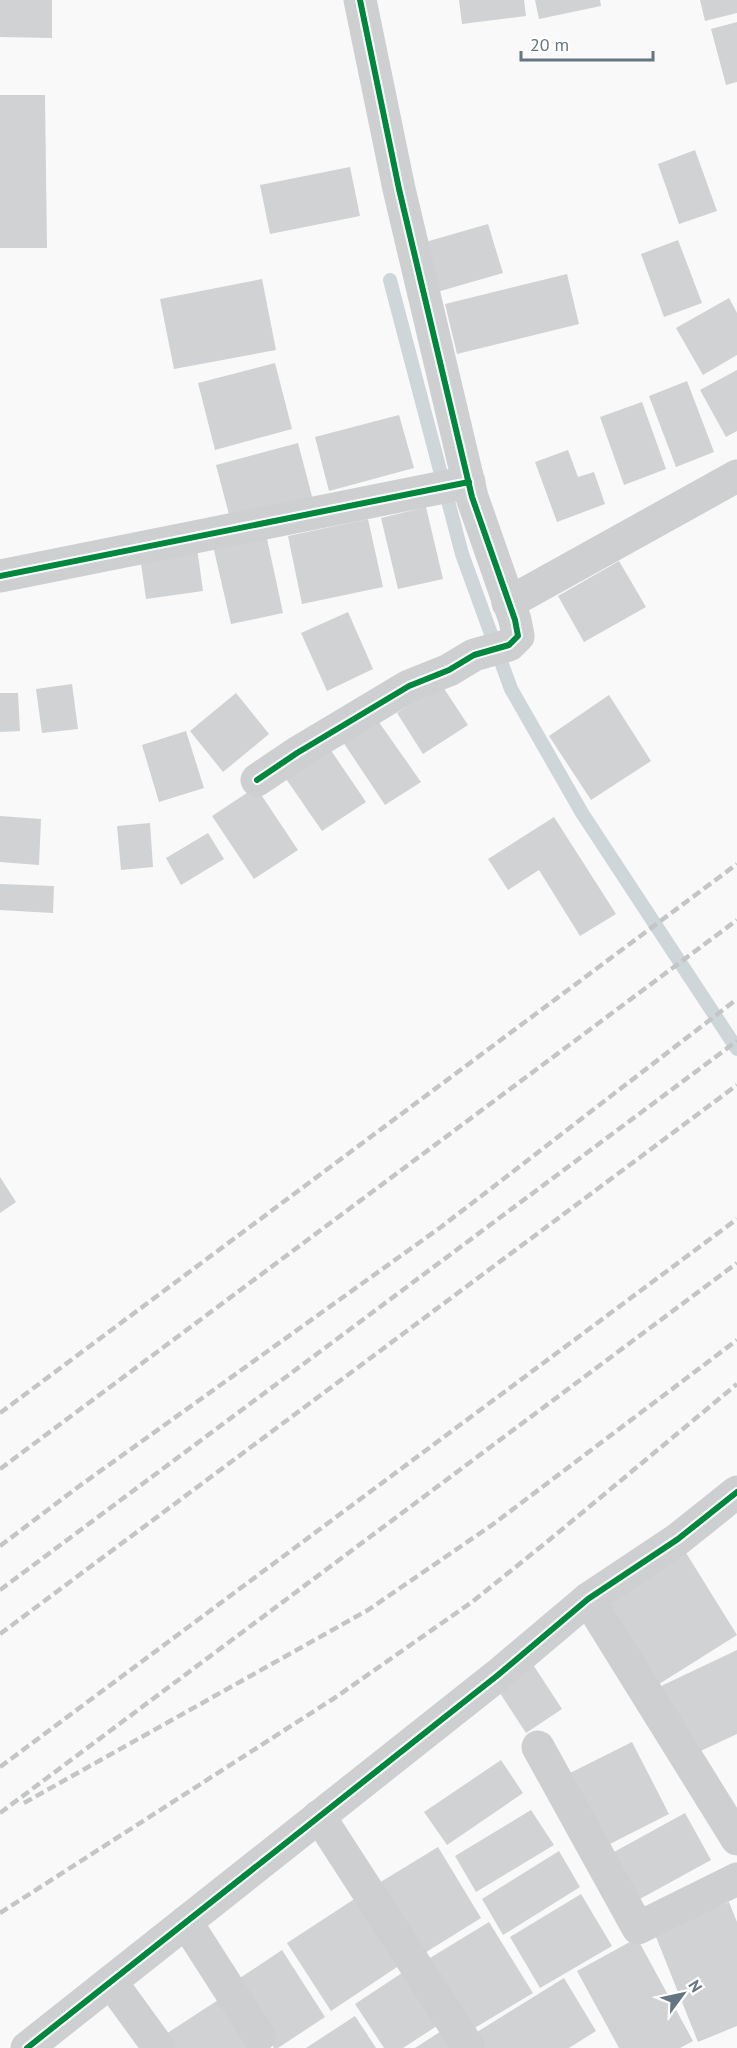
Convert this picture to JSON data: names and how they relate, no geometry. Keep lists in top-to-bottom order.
{
  "scale_bar": "20 m",
  "north": "top right"
}
